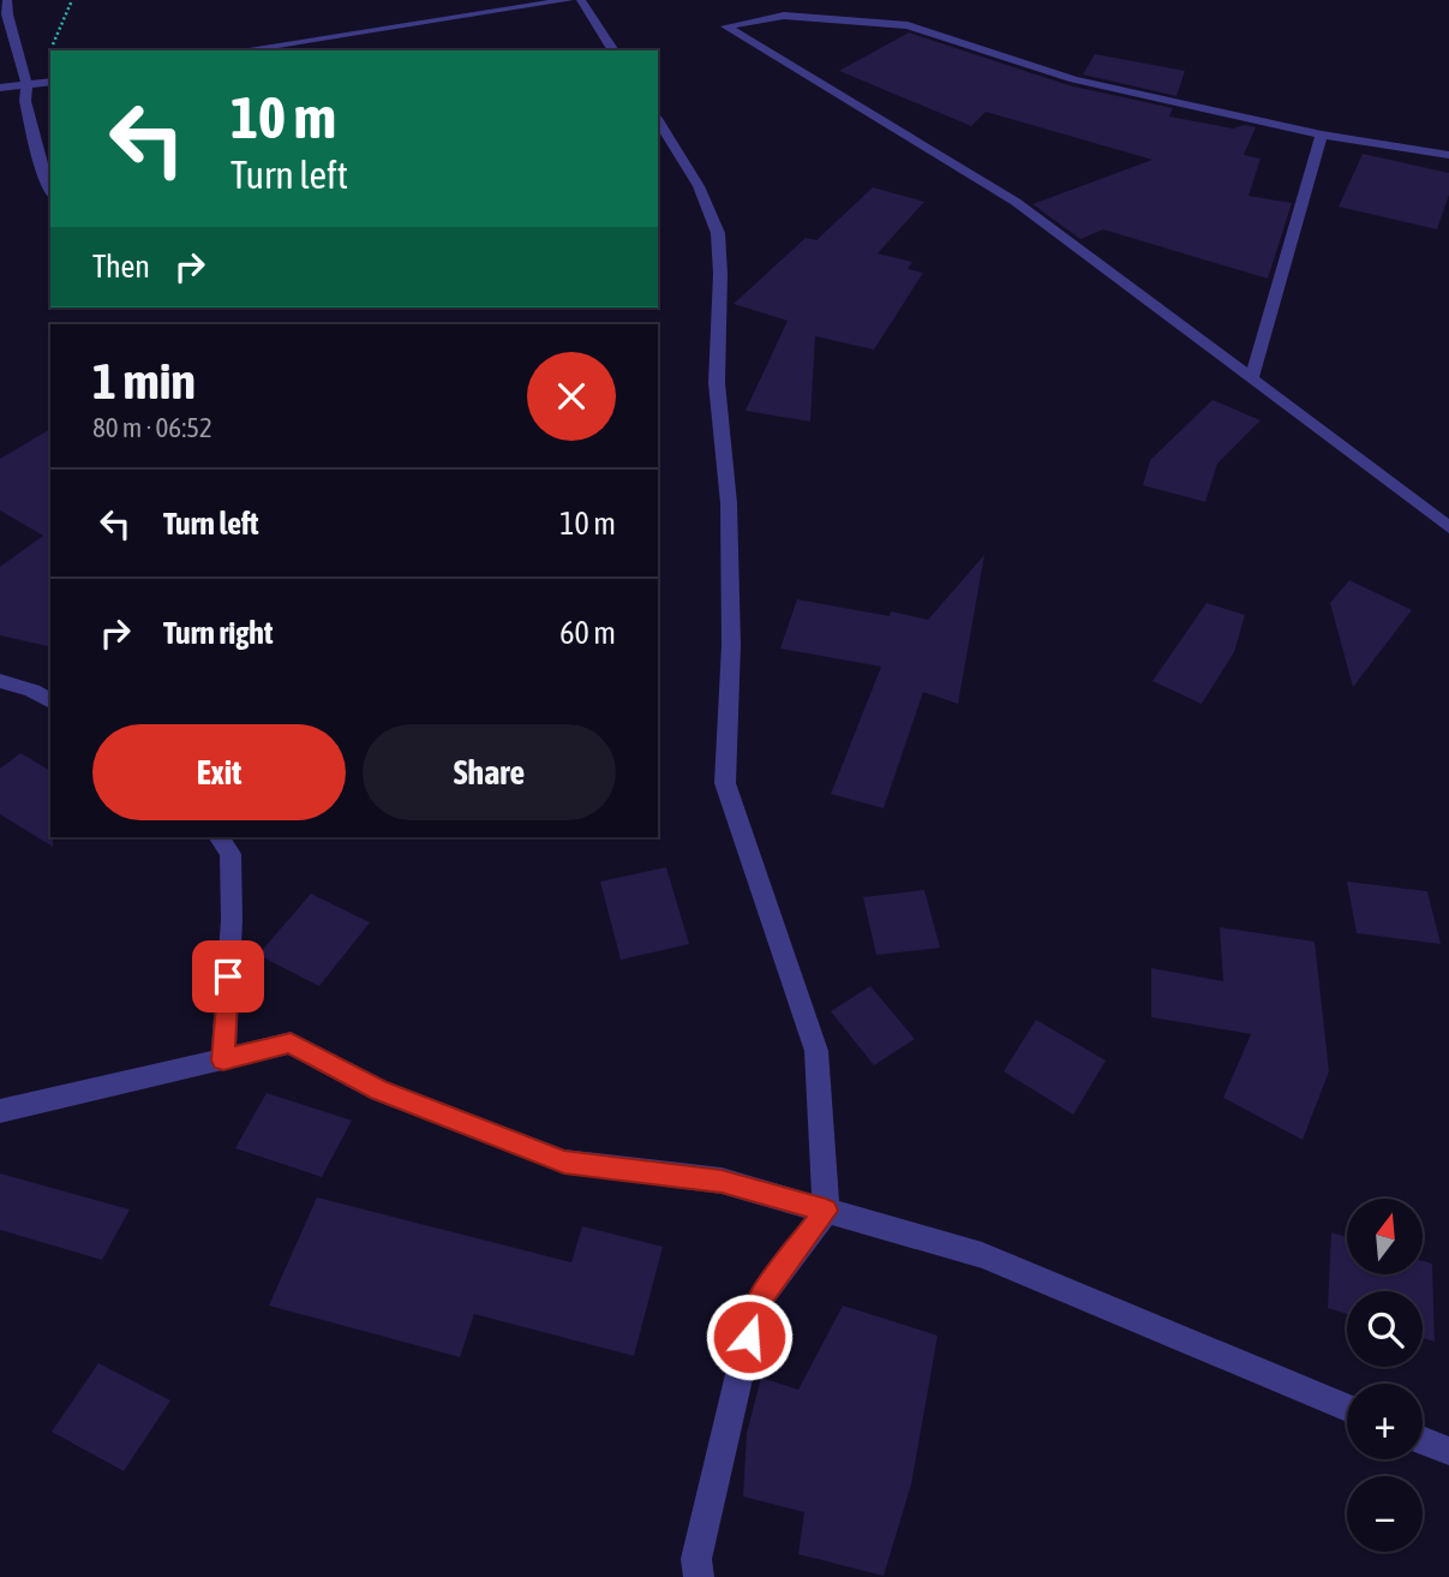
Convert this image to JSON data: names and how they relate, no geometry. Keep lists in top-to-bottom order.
{
  "north": "top",
  "page": {
    "turn": ["10 m", "Turn left"],
    "then": "Then",
    "heading": ["1 min", "80 m · 06:52"],
    "list": [
      {
        "name": "Turn left",
        "value": "10 m"
      },
      {
        "name": "Turn right",
        "value": "60 m"
      }
    ],
    "buttons": ["Exit", "Share"],
    "map_buttons": ["+", "−"]
  }
}
